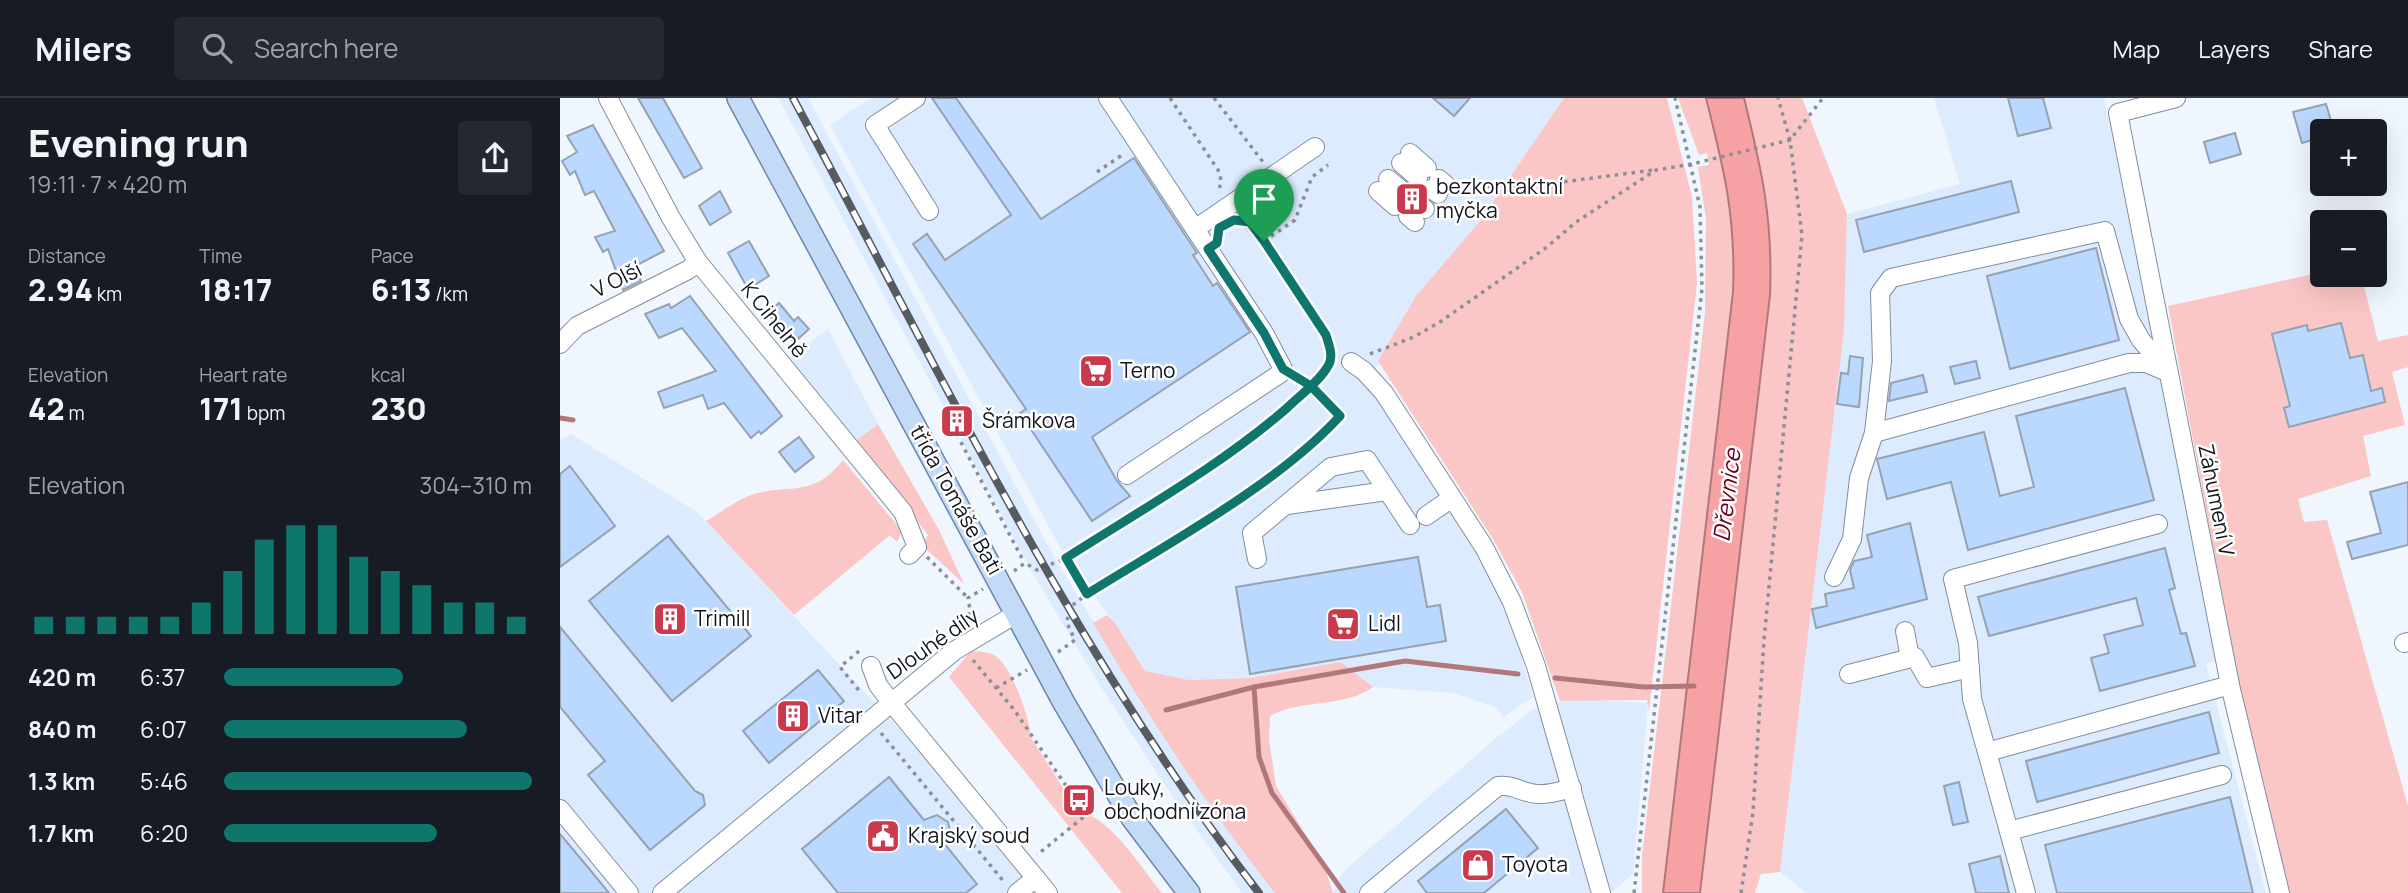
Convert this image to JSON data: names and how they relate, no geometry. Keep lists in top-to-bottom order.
{
  "streets": {
    "main road": ["třída Tomáše Bati"],
    "street": [
      "V Olší",
      "K Cihelně",
      "Záhumení V",
      "Dlouhé díly"
    ]
  },
  "crossings": [
    ["V Olší", "K Cihelně"],
    ["třída Tomáše Bati", "Dlouhé díly"]
  ],
  "water": ["Dřevnice"],
  "places": {
    "building": [
      "bezkontaktní myčka",
      "Šrámkova",
      "Trimill",
      "Vitar"
    ],
    "supermarket": ["Terno", "Lidl"],
    "bus stop": ["Louky, obchodní zóna"],
    "public building": ["Krajský soud"],
    "shop": ["Toyota"]
  },
  "page": {
    "header": "Milers",
    "search": "Search here",
    "nav": ["Map", "Layers", "Share"],
    "heading": ["Evening run", "19:11 · 7 × 420 m"],
    "map_buttons": ["+", "−"],
    "stats": [
      ["Distance", "2.94 km"],
      ["Time", "18:17"],
      ["Pace", "6:13 /km"],
      ["Elevation", "42 m"],
      ["Heart rate", "171 bpm"],
      ["kcal", "230"]
    ],
    "chart": ["Elevation", "304–310 m"],
    "list": [
      {
        "name": "420 m",
        "note": "6:37"
      },
      {
        "name": "840 m",
        "note": "6:07"
      },
      {
        "name": "1.3 km",
        "note": "5:46"
      },
      {
        "name": "1.7 km",
        "note": "6:20"
      }
    ]
  }
}
